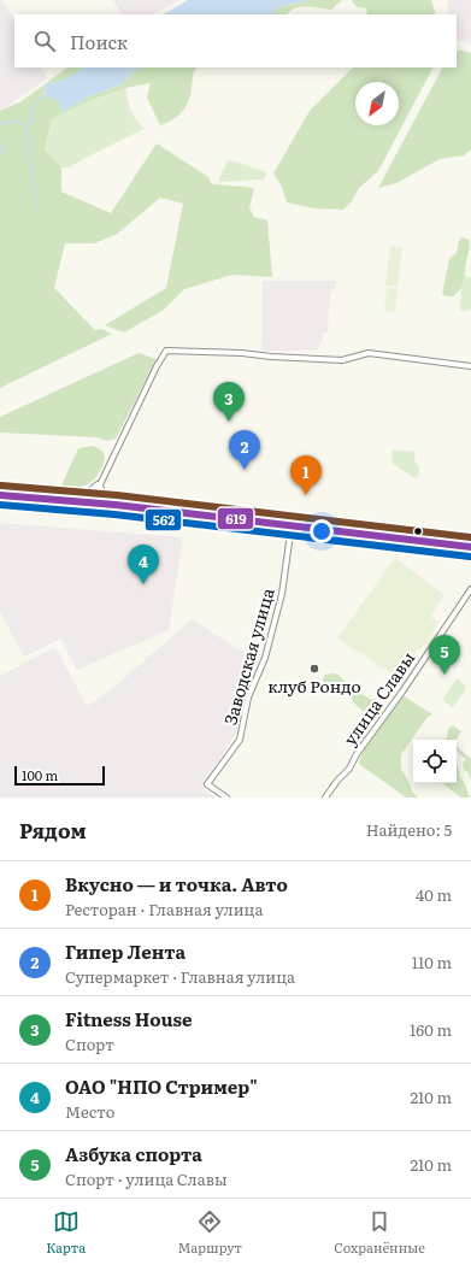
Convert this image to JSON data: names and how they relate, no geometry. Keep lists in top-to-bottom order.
{
  "streets": {
    "street": ["Заводская улица", "улица Славы"]
  },
  "places": ["клуб Рондо"],
  "lines": ["transit line 619", "transit line 562"],
  "scale_bar": "100 m",
  "north": "bottom left",
  "page": {
    "search": "Поиск",
    "pins": [
      "3",
      "2",
      "1",
      "4",
      "5"
    ],
    "scale": "100 m",
    "heading": ["Рядом", "Найдено: 5"],
    "list": [
      {
        "mark": "1",
        "name": "Вкусно — и точка. Авто",
        "note": "Ресторан · Главная улица",
        "value": "40 m"
      },
      {
        "mark": "2",
        "name": "Гипер Лента",
        "note": "Супермаркет · Главная улица",
        "value": "110 m"
      },
      {
        "mark": "3",
        "name": "Fitness House",
        "note": "Спорт",
        "value": "160 m"
      },
      {
        "mark": "4",
        "name": "ОАО \"НПО Стример\"",
        "note": "Место",
        "value": "210 m"
      },
      {
        "mark": "5",
        "name": "Азбука спорта",
        "note": "Спорт · улица Славы",
        "value": "210 m"
      }
    ],
    "nav": ["Карта", "Маршрут", "Сохранённые"]
  }
}
